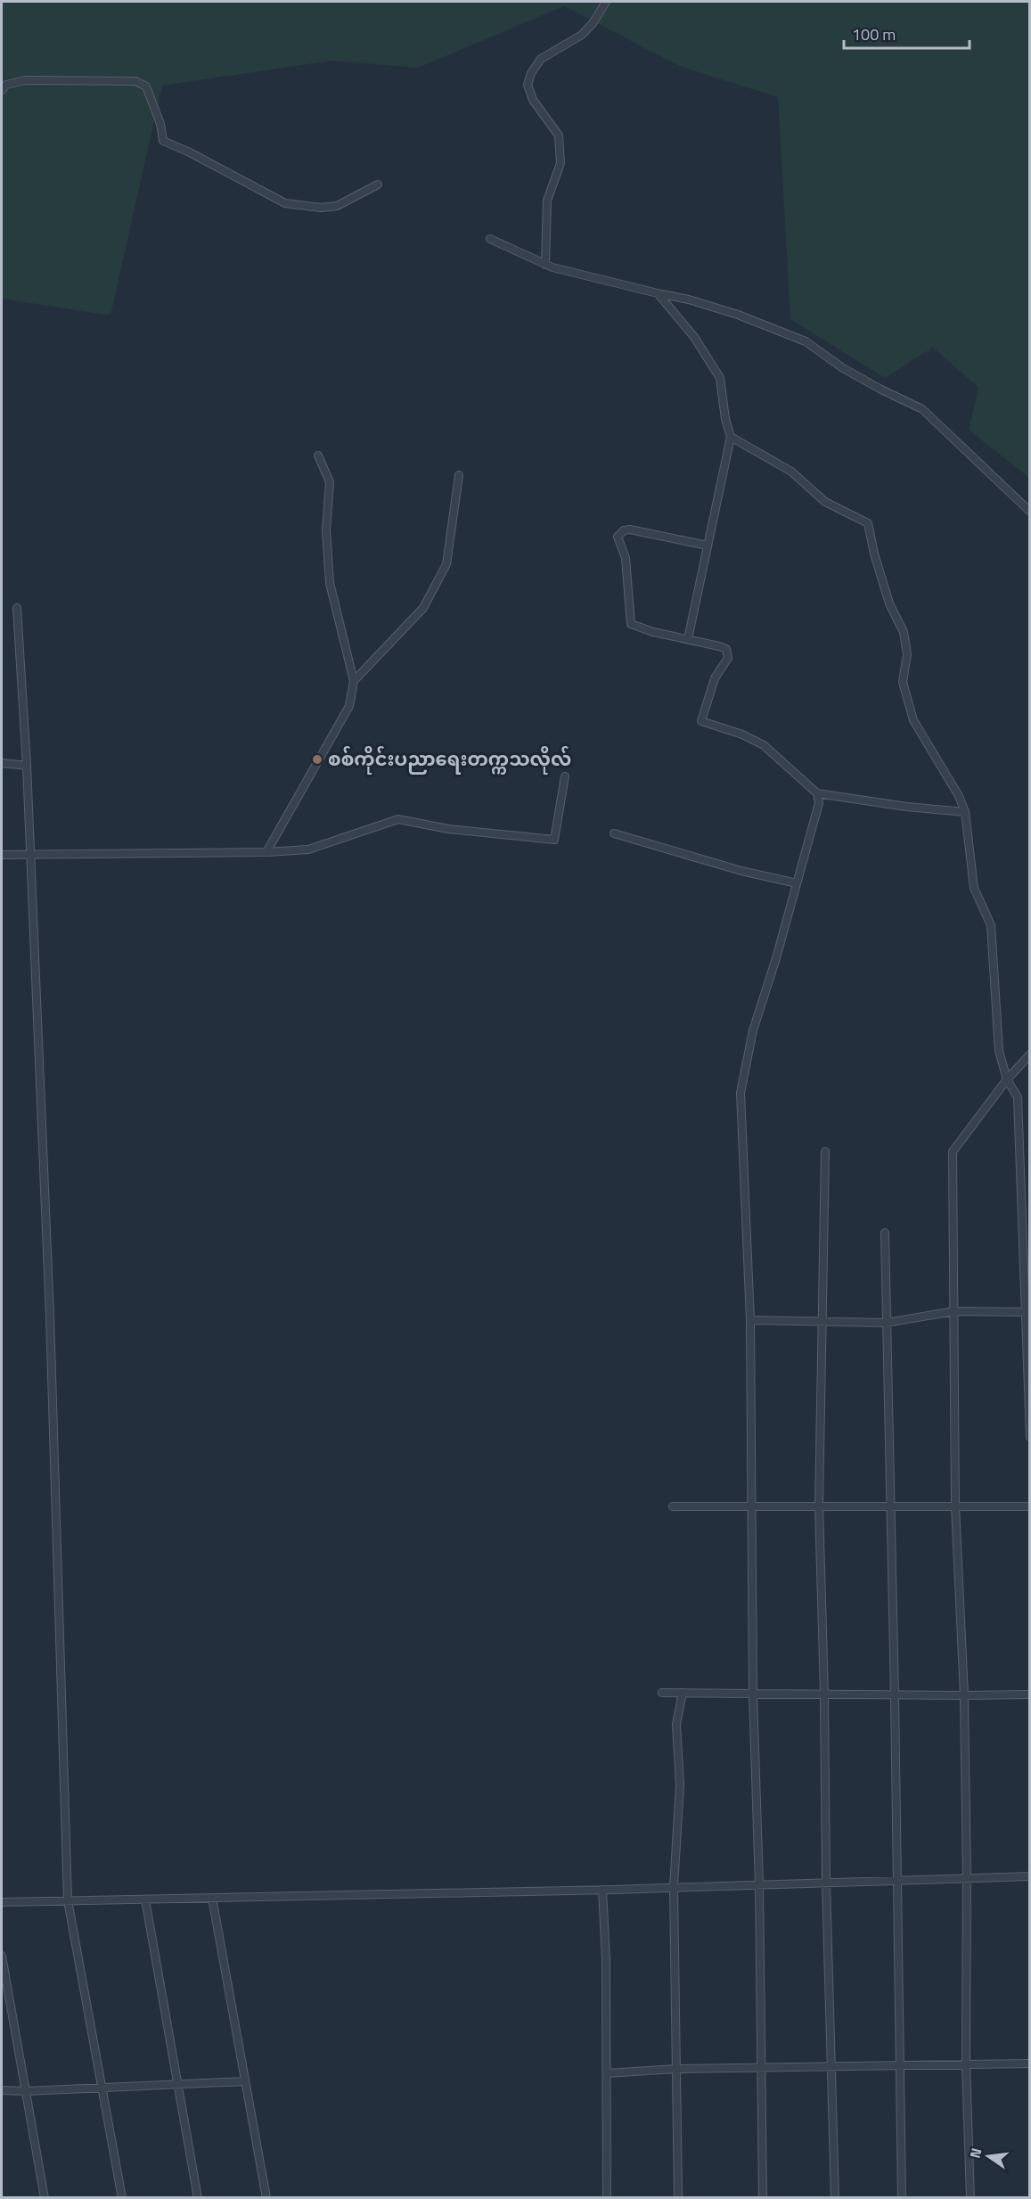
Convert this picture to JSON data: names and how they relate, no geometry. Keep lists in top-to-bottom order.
{
  "places": ["စစ်ကိုင်းပညာရေးတက္ကသလိုလ်"],
  "scale_bar": "100 m",
  "north": "left"
}
